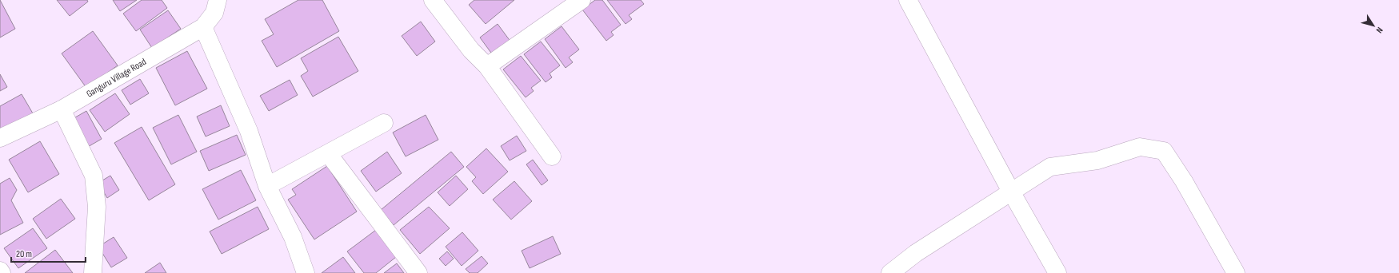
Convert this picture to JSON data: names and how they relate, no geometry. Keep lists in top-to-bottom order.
{
  "streets": {
    "street": ["Ganguru Village Road"]
  },
  "scale_bar": "20 m",
  "north": "bottom right"
}
